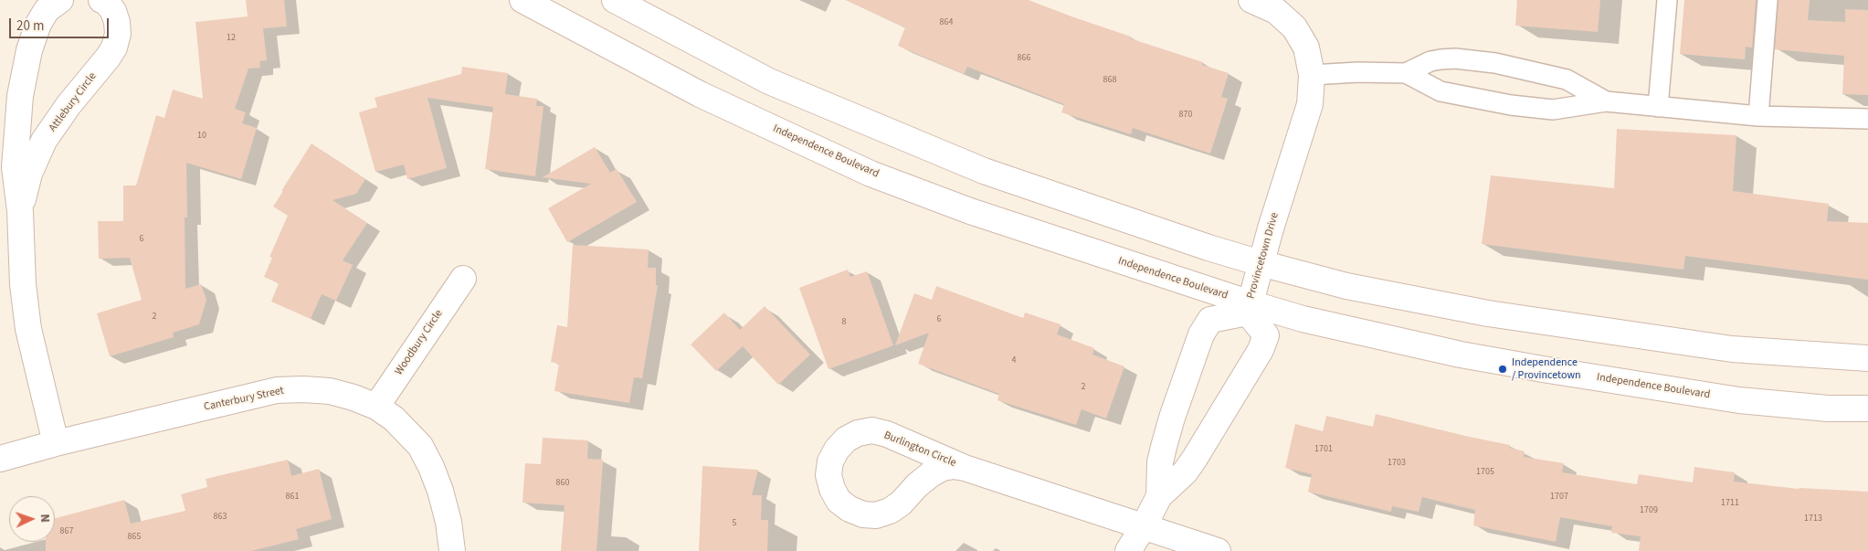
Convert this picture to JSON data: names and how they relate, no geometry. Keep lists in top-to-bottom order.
{
  "streets": {
    "street": [
      "Attlebury Circle",
      "Independence Boulevard",
      "Provincetown Drive",
      "Woodbury Circle",
      "Canterbury Street",
      "Burlington Circle"
    ]
  },
  "crossings": [
    ["Attlebury Circle", "Canterbury Street"],
    ["Independence Boulevard", "Provincetown Drive"],
    ["Provincetown Drive", "Burlington Circle"],
    ["Woodbury Circle", "Canterbury Street"]
  ],
  "places": ["Independence / Provincetown"],
  "house_numbers": [
    "864",
    "12",
    "866",
    "868",
    "870",
    "10",
    "6",
    "2",
    "6",
    "8",
    "4",
    "2",
    "1701",
    "1703",
    "1705",
    "860",
    "861",
    "1707",
    "1711",
    "1709",
    "863",
    "1713",
    "5",
    "867",
    "865"
  ],
  "scale_bar": "20 m",
  "north": "right"
}
